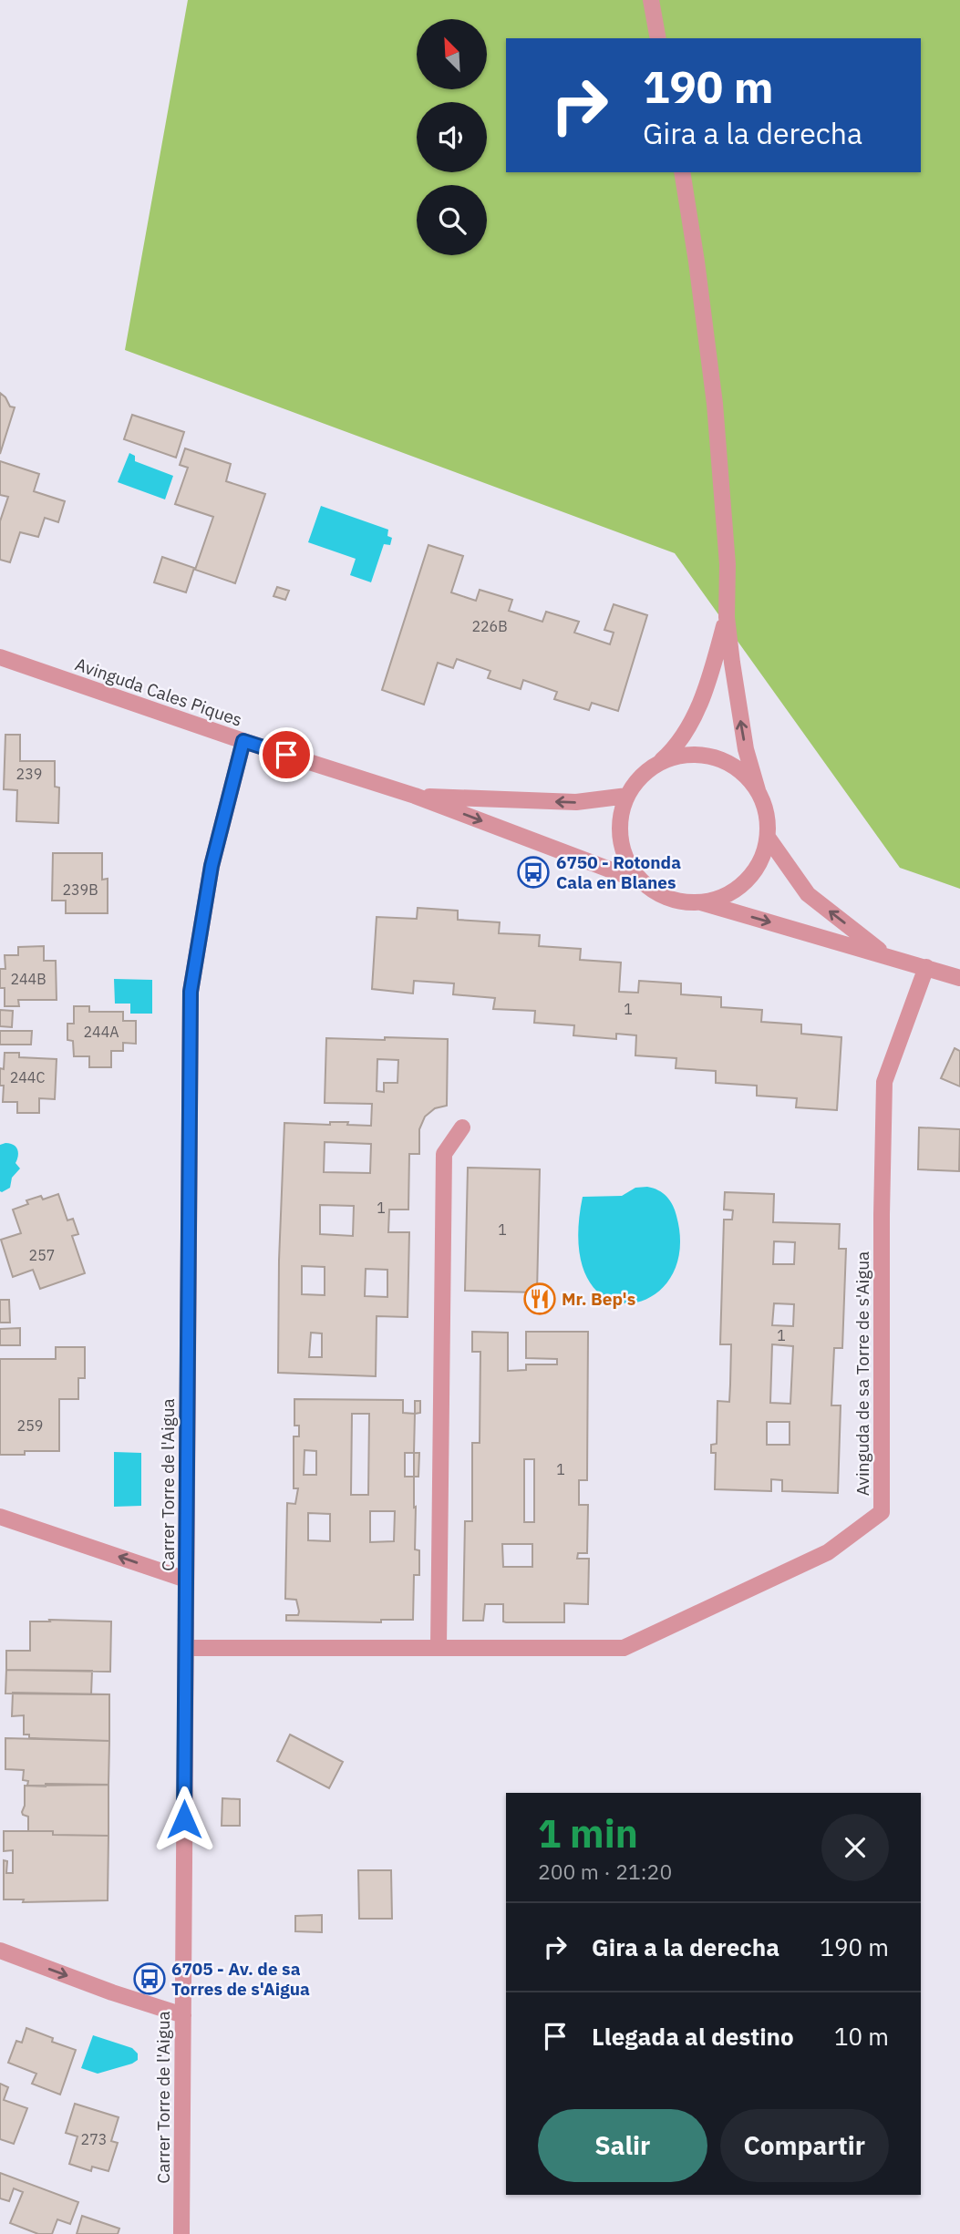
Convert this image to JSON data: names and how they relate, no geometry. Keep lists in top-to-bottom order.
{
  "streets": {
    "street": ["Avinguda Cales Piques", "Avinguda de sa Torre de s'Aigua", "Carrer Torre de l'Aigua"]
  },
  "crossings": [
    ["Avinguda Cales Piques", "Carrer Torre de l'Aigua"]
  ],
  "places": {
    "bus stop": ["6750 - Rotonda Cala en Blanes", "6705 - Av. de sa Torres de s'Aigua"],
    "restaurant": ["Mr. Bep's"]
  },
  "house_numbers": [
    "226B",
    "239",
    "239B",
    "244B",
    "1",
    "244A",
    "244C",
    "1",
    "1",
    "257",
    "1",
    "259",
    "1",
    "273"
  ],
  "north": "top left",
  "page": {
    "turn": ["190 m", "Gira a la derecha"],
    "heading": ["1 min", "200 m · 21:20"],
    "list": [
      {
        "name": "Gira a la derecha",
        "value": "190 m"
      },
      {
        "name": "Llegada al destino",
        "value": "10 m"
      }
    ],
    "buttons": ["Salir", "Compartir"]
  }
}
